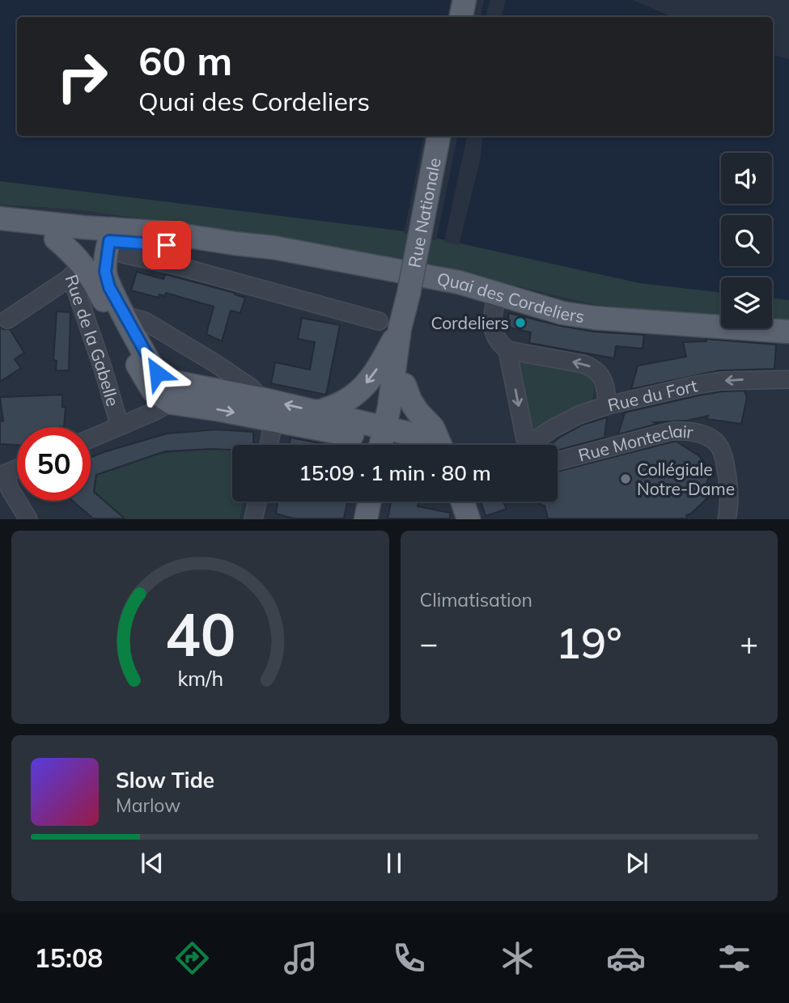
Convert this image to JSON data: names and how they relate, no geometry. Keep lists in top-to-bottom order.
{
  "streets": {
    "main road": ["Rue Nationale", "Quai des Cordeliers"],
    "street": ["Rue de la Gabelle", "Rue du Fort", "Rue Monteclair"]
  },
  "one_way": ["Rue du Fort"],
  "places": ["Cordeliers", "Collégiale Notre-Dame"],
  "page": {
    "turn": ["60 m", "Quai des Cordeliers"],
    "limit": "50",
    "trip": "15:09 · 1 min · 80 m",
    "tile": "Climatisation",
    "heat": ["−", "19°", "+"],
    "song": ["Slow Tide", "Marlow"],
    "tabs": "15:08",
    "gauge": ["40", "km/h"]
  }
}
